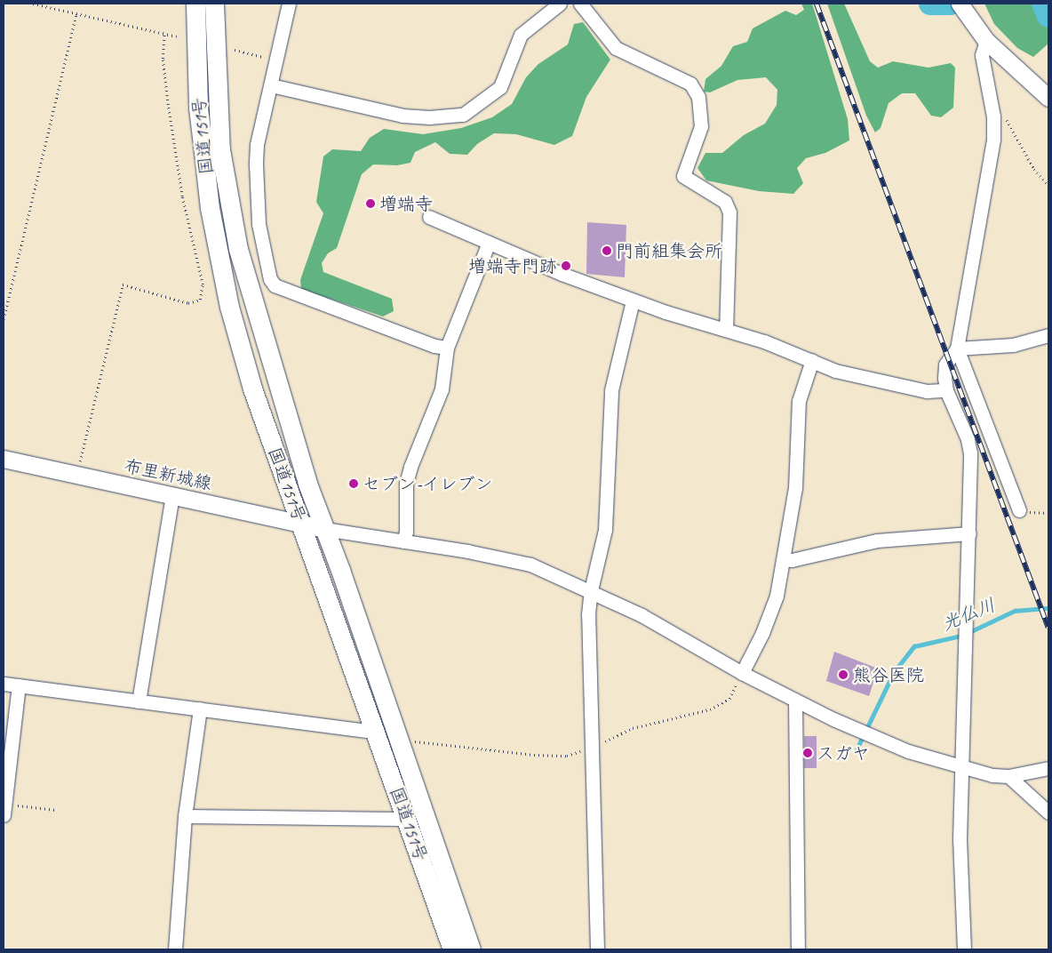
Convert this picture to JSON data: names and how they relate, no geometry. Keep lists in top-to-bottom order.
{
  "streets": {
    "highway": ["国道151号"],
    "main road": ["布里新城線"]
  },
  "crossings": [
    ["国道151号", "布里新城線"]
  ],
  "water": ["光仏川"],
  "places": [
    "増端寺",
    "門前組集会所",
    "増端寺門跡",
    "セブン-イレブン",
    "熊谷医院",
    "スガヤ"
  ]
}
